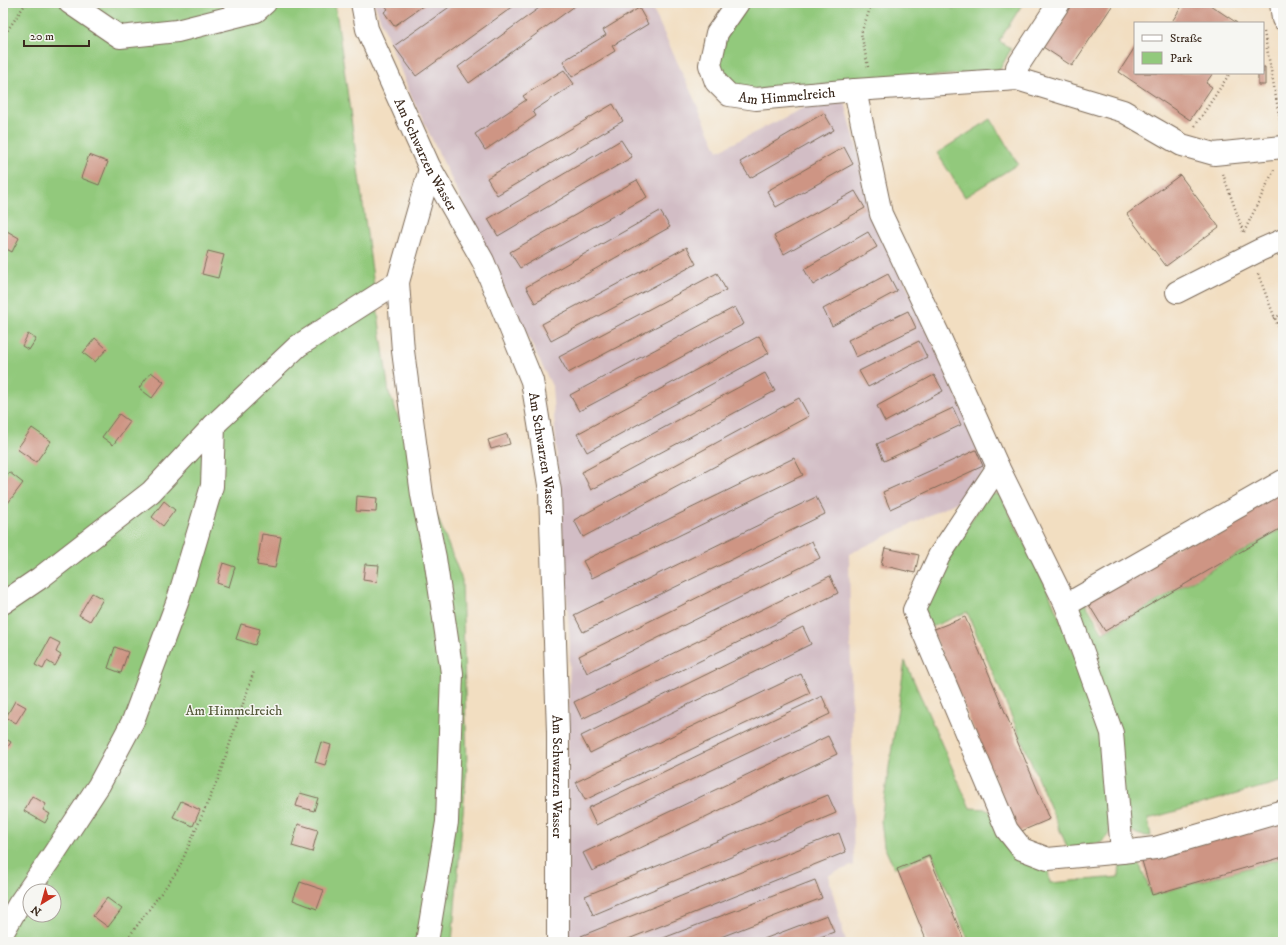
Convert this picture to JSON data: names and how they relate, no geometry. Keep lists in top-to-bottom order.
{
  "streets": {
    "street": ["Am Himmelreich", "Am Schwarzen Wasser"]
  },
  "parks": ["Am Himmelreich"],
  "legend": ["Straße", "Park"],
  "scale_bar": "20 m",
  "north": "bottom left"
}
